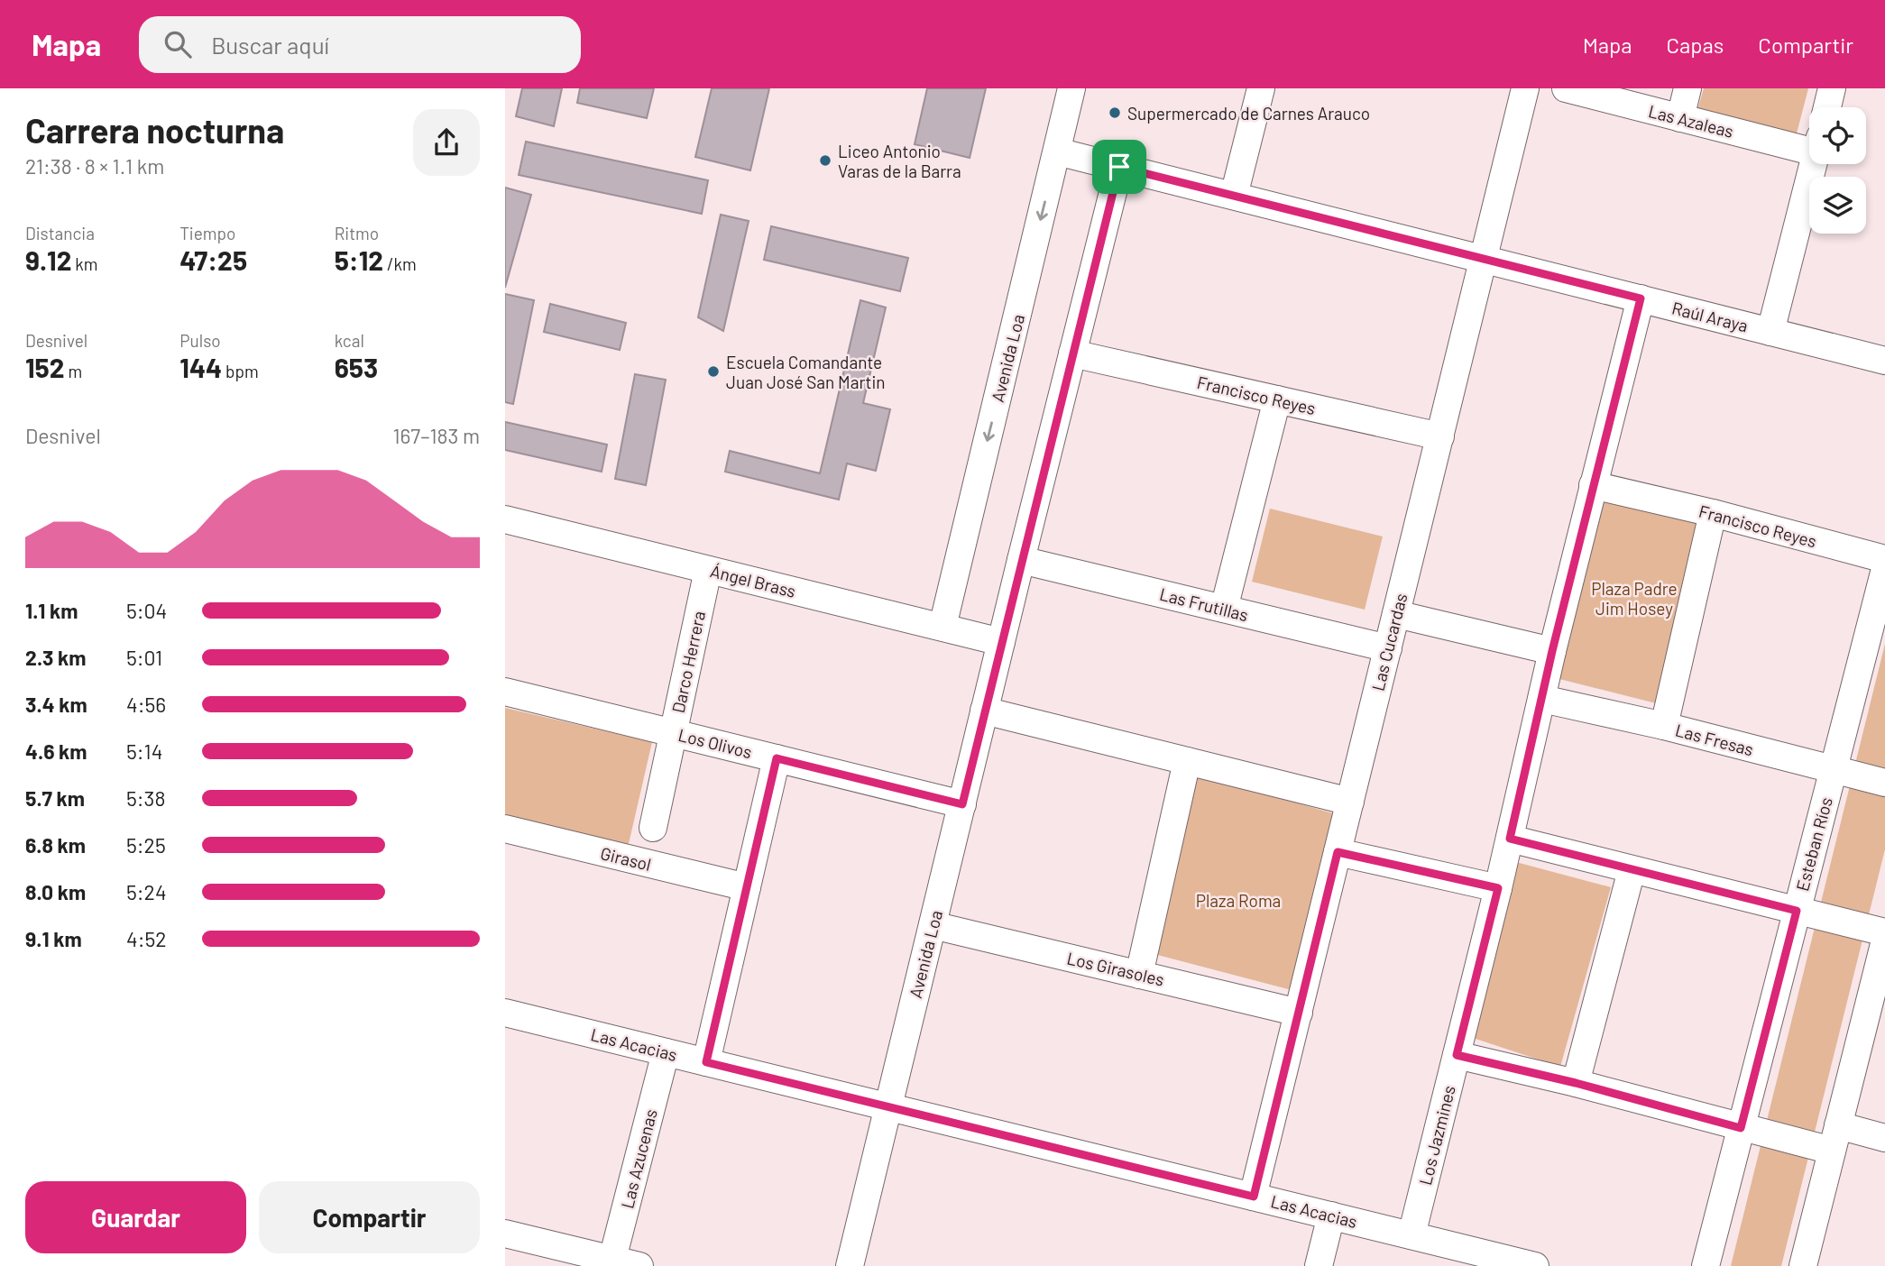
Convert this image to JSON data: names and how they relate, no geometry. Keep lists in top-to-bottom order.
{
  "streets": {
    "street": [
      "Las Azaleas",
      "Raúl Araya",
      "Avenida Loa",
      "Francisco Reyes",
      "Ángel Brass",
      "Las Frutillas",
      "Las Cucardas",
      "Darco Herrera",
      "Las Fresas",
      "Los Olivos",
      "Esteban Ríos",
      "Girasol",
      "Los Girasoles",
      "Las Acacias",
      "Los Jazmines",
      "Las Azucenas"
    ]
  },
  "crossings": [
    ["Raúl Araya", "Avenida Loa"],
    ["Raúl Araya", "Las Cucardas"],
    ["Raúl Araya", "Los Jazmines"],
    ["Avenida Loa", "Francisco Reyes"],
    ["Avenida Loa", "Ángel Brass"],
    ["Avenida Loa", "Las Frutillas"],
    ["Avenida Loa", "Los Olivos"],
    ["Avenida Loa", "Los Girasoles"],
    ["Avenida Loa", "Las Acacias"],
    ["Francisco Reyes", "Las Cucardas"],
    ["Francisco Reyes", "Los Jazmines"],
    ["Ángel Brass", "Darco Herrera"],
    ["Las Frutillas", "Las Cucardas"],
    ["Las Cucardas", "Los Girasoles"],
    ["Las Cucardas", "Las Acacias"],
    ["Darco Herrera", "Los Olivos"],
    ["Las Fresas", "Esteban Ríos"],
    ["Las Fresas", "Los Jazmines"],
    ["Las Acacias", "Los Jazmines"],
    ["Las Acacias", "Las Azucenas"]
  ],
  "parks": ["Plaza Padre Jim Hosey", "Plaza Roma"],
  "places": ["Supermercado de Carnes Arauco", "Liceo Antonio Varas de la Barra", "Escuela Comandante Juan José San Martin"],
  "page": {
    "header": "Mapa",
    "search": "Buscar aquí",
    "nav": ["Mapa", "Capas", "Compartir"],
    "heading": ["Carrera nocturna", "21:38 · 8 × 1.1 km"],
    "stats": [
      ["Distancia", "9.12 km"],
      ["Tiempo", "47:25"],
      ["Ritmo", "5:12 /km"],
      ["Desnivel", "152 m"],
      ["Pulso", "144 bpm"],
      ["kcal", "653"]
    ],
    "chart": ["Desnivel", "167–183 m"],
    "list": [
      {
        "name": "1.1 km",
        "note": "5:04"
      },
      {
        "name": "2.3 km",
        "note": "5:01"
      },
      {
        "name": "3.4 km",
        "note": "4:56"
      },
      {
        "name": "4.6 km",
        "note": "5:14"
      },
      {
        "name": "5.7 km",
        "note": "5:38"
      },
      {
        "name": "6.8 km",
        "note": "5:25"
      },
      {
        "name": "8.0 km",
        "note": "5:24"
      },
      {
        "name": "9.1 km",
        "note": "4:52"
      }
    ],
    "buttons": ["Guardar", "Compartir"]
  }
}
